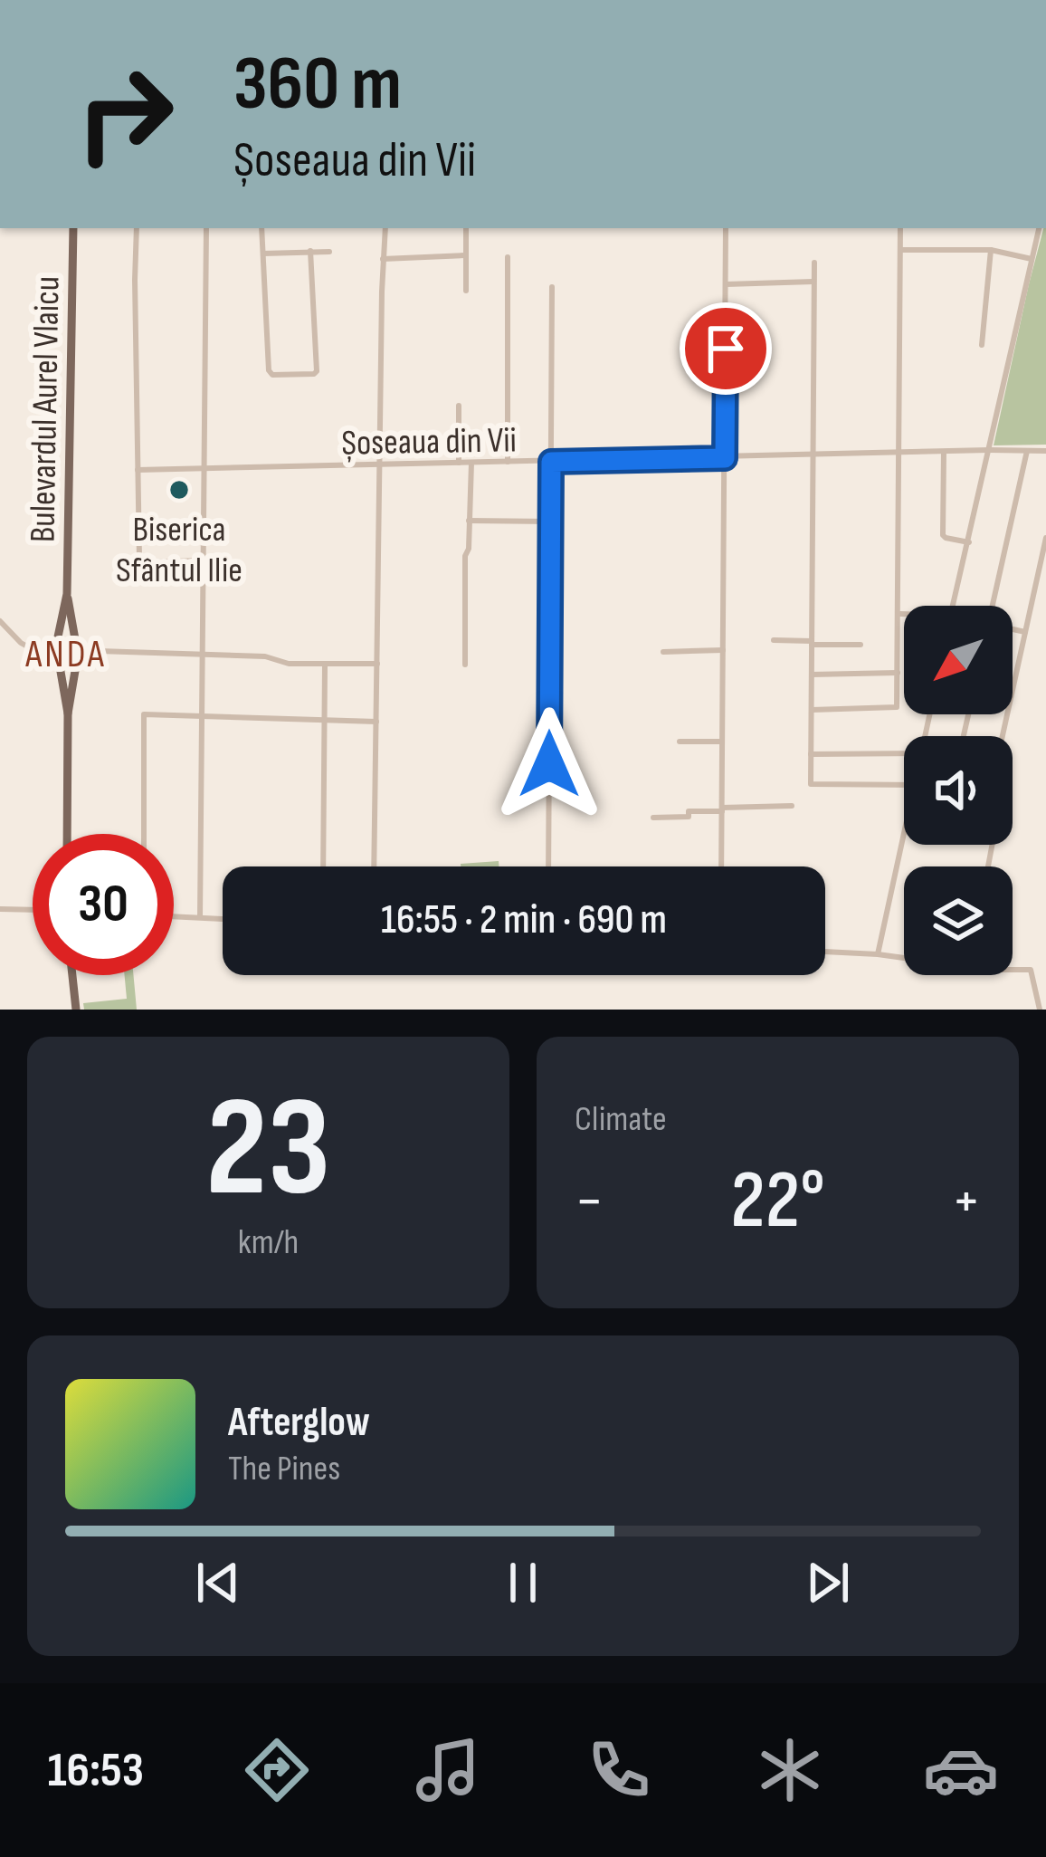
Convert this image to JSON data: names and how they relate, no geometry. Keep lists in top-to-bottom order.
{
  "streets": {
    "main road": ["Bulevardul Aurel Vlaicu"],
    "street": ["Șoseaua din Vii"]
  },
  "districts": ["ANDA"],
  "places": ["Biserica Sfântul Ilie"],
  "north": "bottom left",
  "page": {
    "turn": ["360 m", "Șoseaua din Vii"],
    "limit": "30",
    "trip": "16:55 · 2 min · 690 m",
    "tile": [
      ["23", "km/h"],
      "Climate"
    ],
    "heat": ["−", "22°", "+"],
    "song": ["Afterglow", "The Pines"],
    "tabs": "16:53"
  }
}
